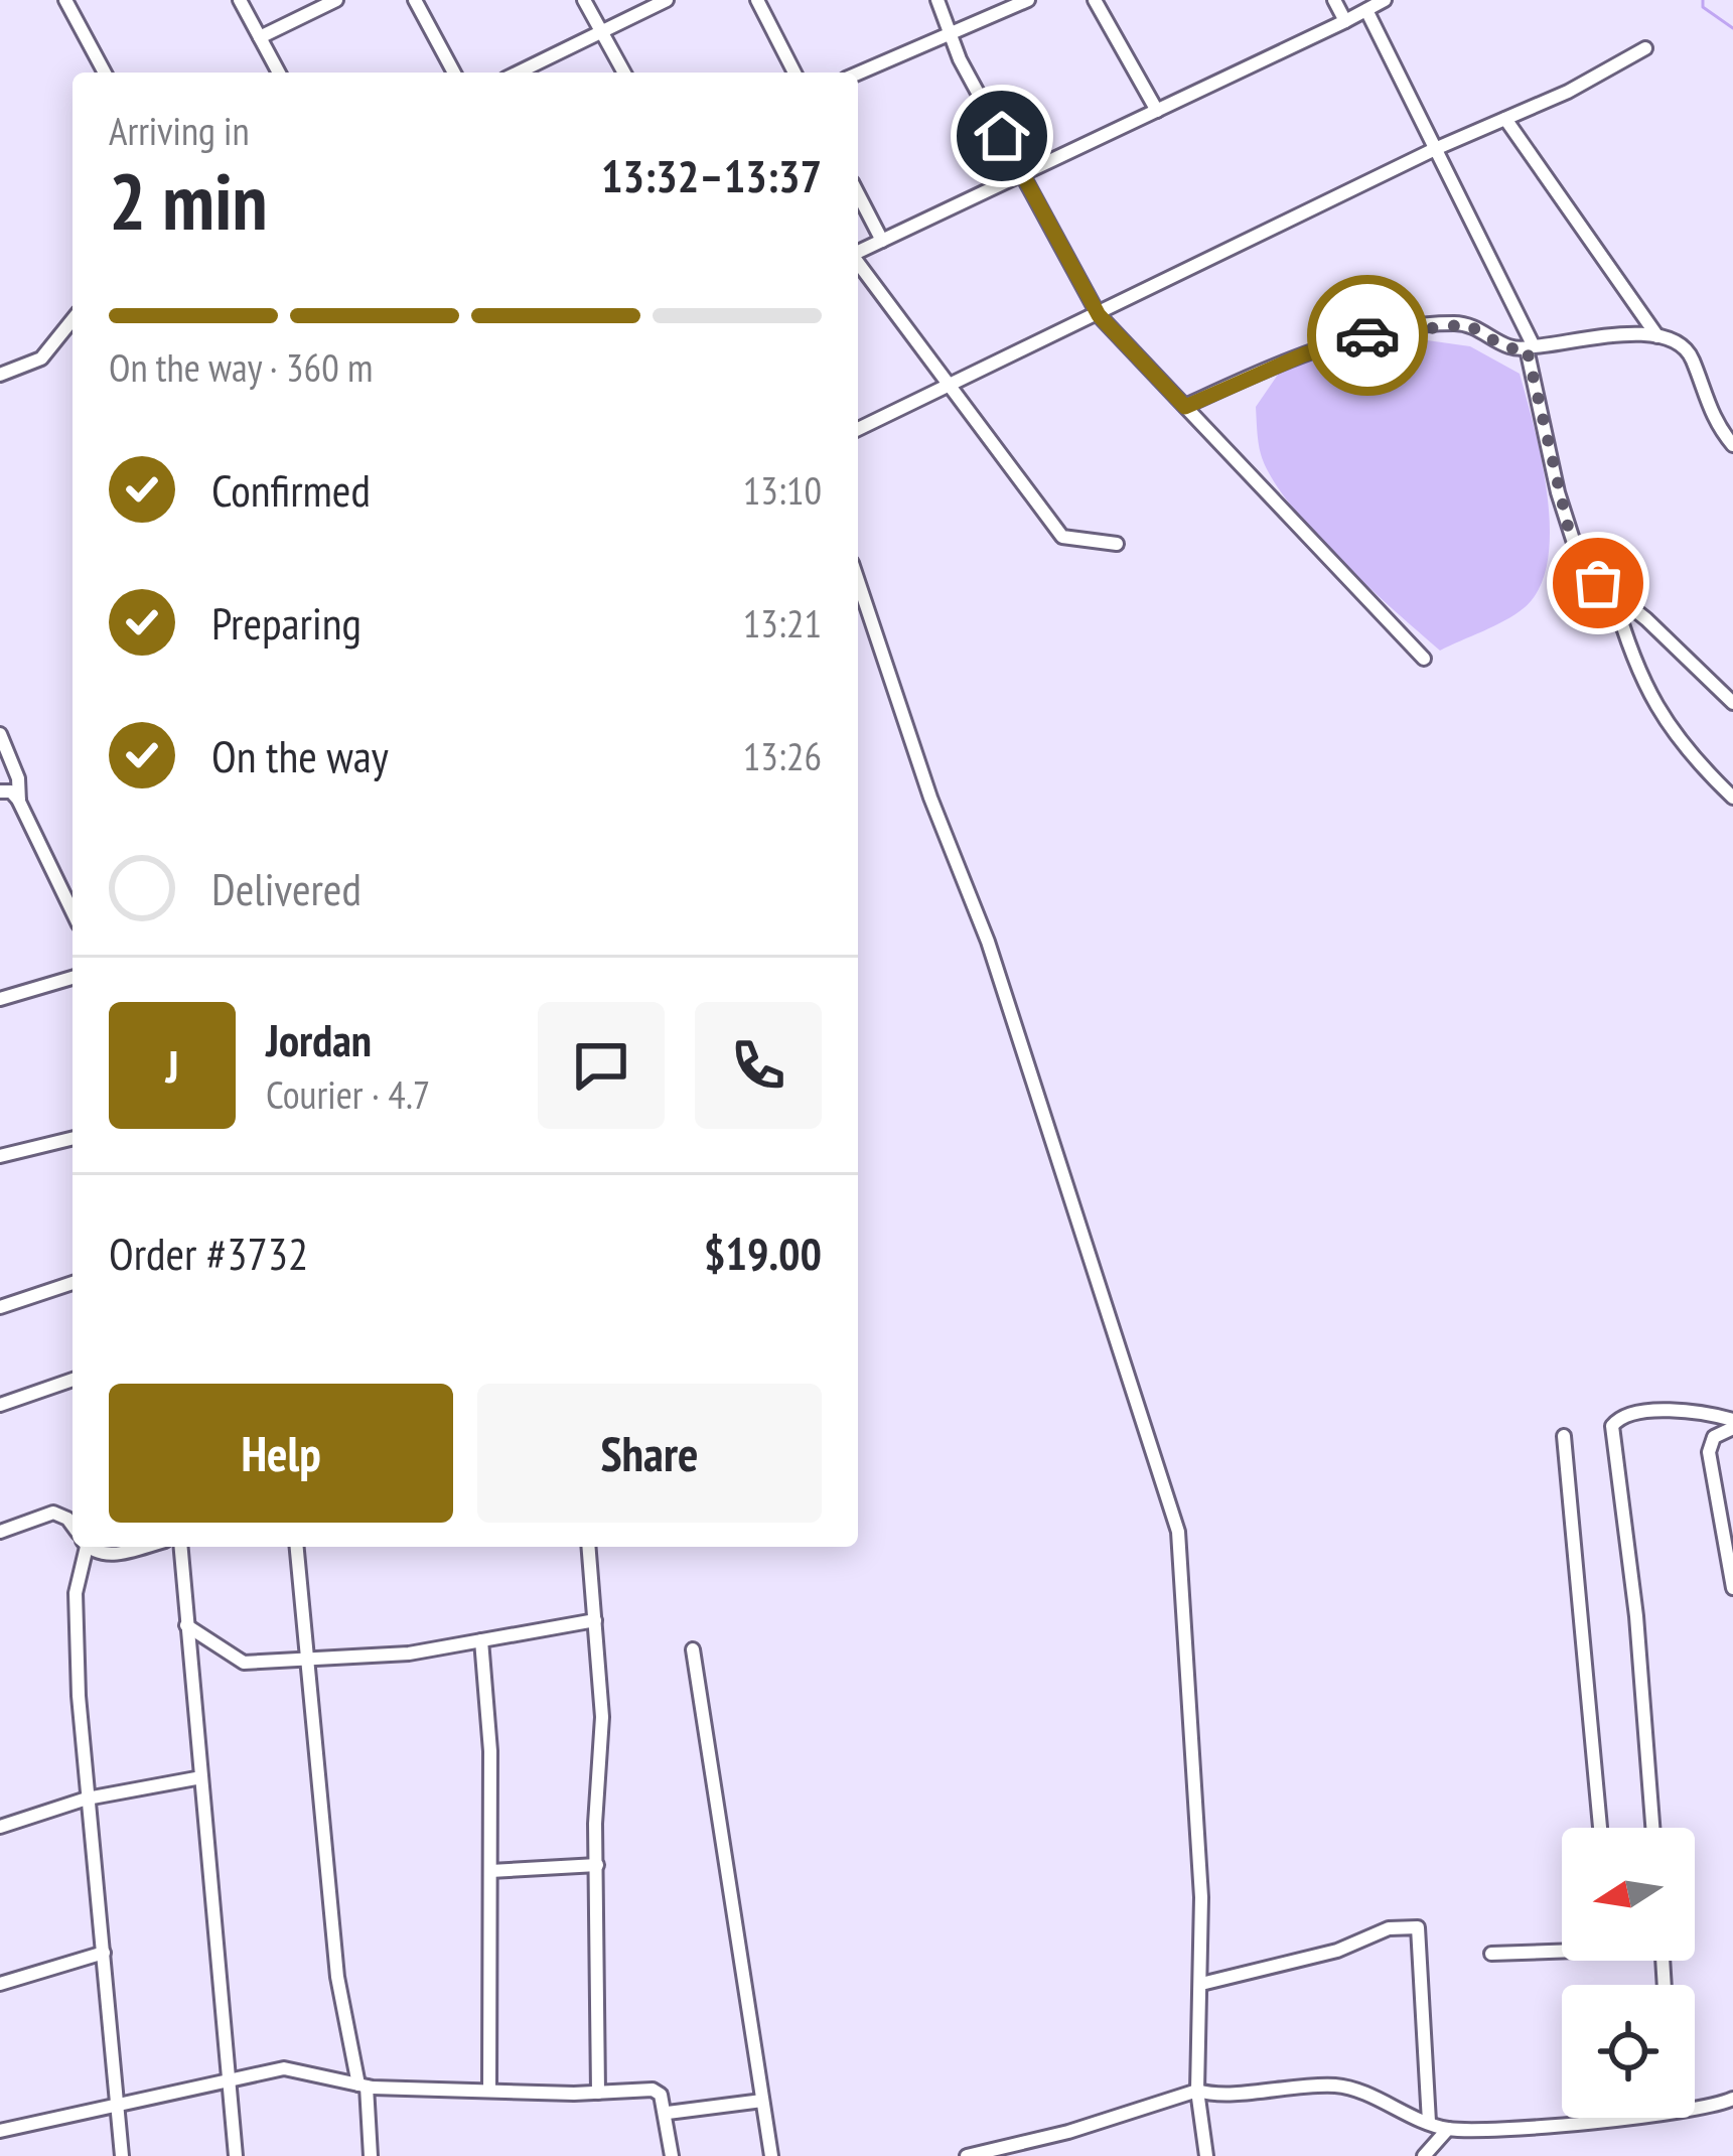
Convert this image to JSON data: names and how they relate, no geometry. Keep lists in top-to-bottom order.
{
  "north": "left",
  "page": {
    "heading": ["2 min", "Arriving in", "13:32–13:37"],
    "panel": [
      "Jordan",
      "Courier · 4.7",
      "Order #3732",
      "$19.00"
    ],
    "bar": "On the way · 360 m",
    "list": [
      ["Confirmed", "13:10"],
      ["Preparing", "13:21"],
      ["On the way", "13:26"],
      "Delivered"
    ],
    "round": "J",
    "buttons": ["Help", "Share"]
  }
}
